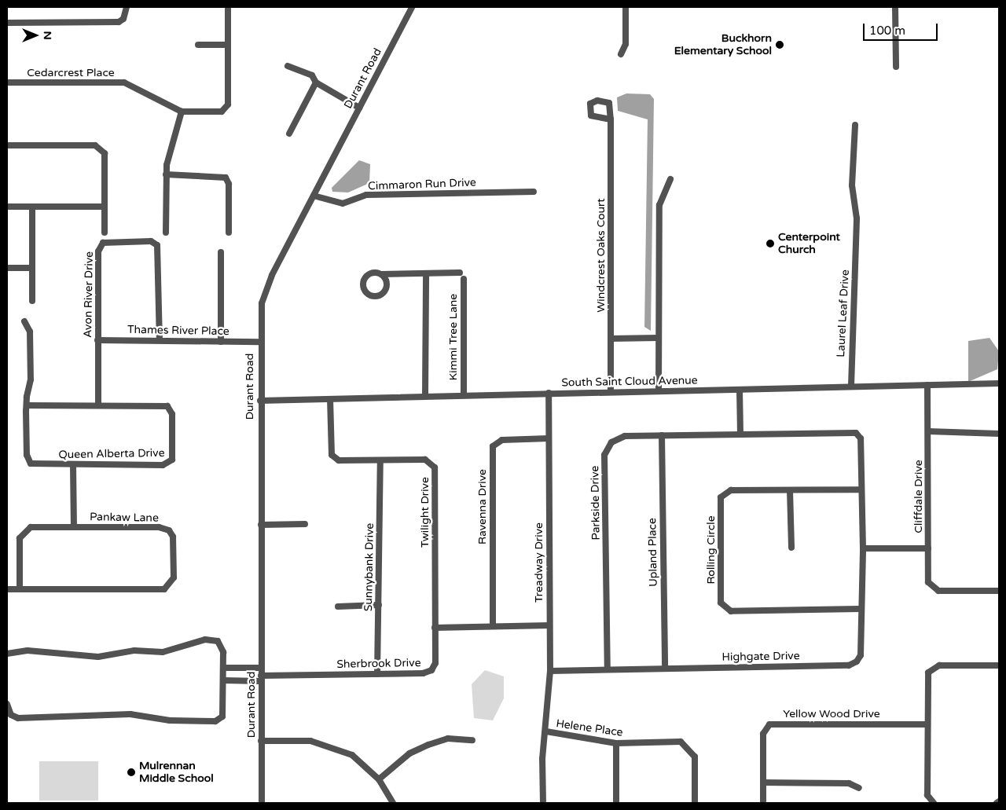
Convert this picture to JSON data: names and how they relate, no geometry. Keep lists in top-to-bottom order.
{
  "streets": {
    "street": [
      "Cedarcrest Place",
      "Durant Road",
      "Cimmaron Run Drive",
      "Windcrest Oaks Court",
      "Avon River Drive",
      "Laurel Leaf Drive",
      "Thames River Place",
      "Kimmi Tree Lane",
      "South Saint Cloud Avenue",
      "Queen Alberta Drive",
      "Cliffdale Drive",
      "Parkside Drive",
      "Ravenna Drive",
      "Twilight Drive",
      "Pankaw Lane",
      "Rolling Circle",
      "Upland Place",
      "Treadway Drive",
      "Sunnybank Drive",
      "Highgate Drive",
      "Sherbrook Drive",
      "Yellow Wood Drive",
      "Helene Place"
    ]
  },
  "crossings": [
    ["Durant Road", "Cimmaron Run Drive"],
    ["Durant Road", "Thames River Place"],
    ["Durant Road", "South Saint Cloud Avenue"],
    ["Durant Road", "Sherbrook Drive"],
    ["Windcrest Oaks Court", "South Saint Cloud Avenue"],
    ["Avon River Drive", "Thames River Place"],
    ["Avon River Drive", "Queen Alberta Drive"],
    ["Laurel Leaf Drive", "South Saint Cloud Avenue"],
    ["Kimmi Tree Lane", "South Saint Cloud Avenue"],
    ["South Saint Cloud Avenue", "Cliffdale Drive"],
    ["South Saint Cloud Avenue", "Twilight Drive"],
    ["South Saint Cloud Avenue", "Treadway Drive"],
    ["Parkside Drive", "Upland Place"],
    ["Parkside Drive", "Highgate Drive"],
    ["Ravenna Drive", "Treadway Drive"],
    ["Twilight Drive", "Sunnybank Drive"],
    ["Twilight Drive", "Sherbrook Drive"],
    ["Rolling Circle", "Highgate Drive"],
    ["Upland Place", "Highgate Drive"],
    ["Treadway Drive", "Highgate Drive"],
    ["Treadway Drive", "Helene Place"],
    ["Sunnybank Drive", "Sherbrook Drive"]
  ],
  "places": ["Buckhorn Elementary School", "Centerpoint Church", "Mulrennan Middle School"],
  "scale_bar": "100 m",
  "north": "right"
}
